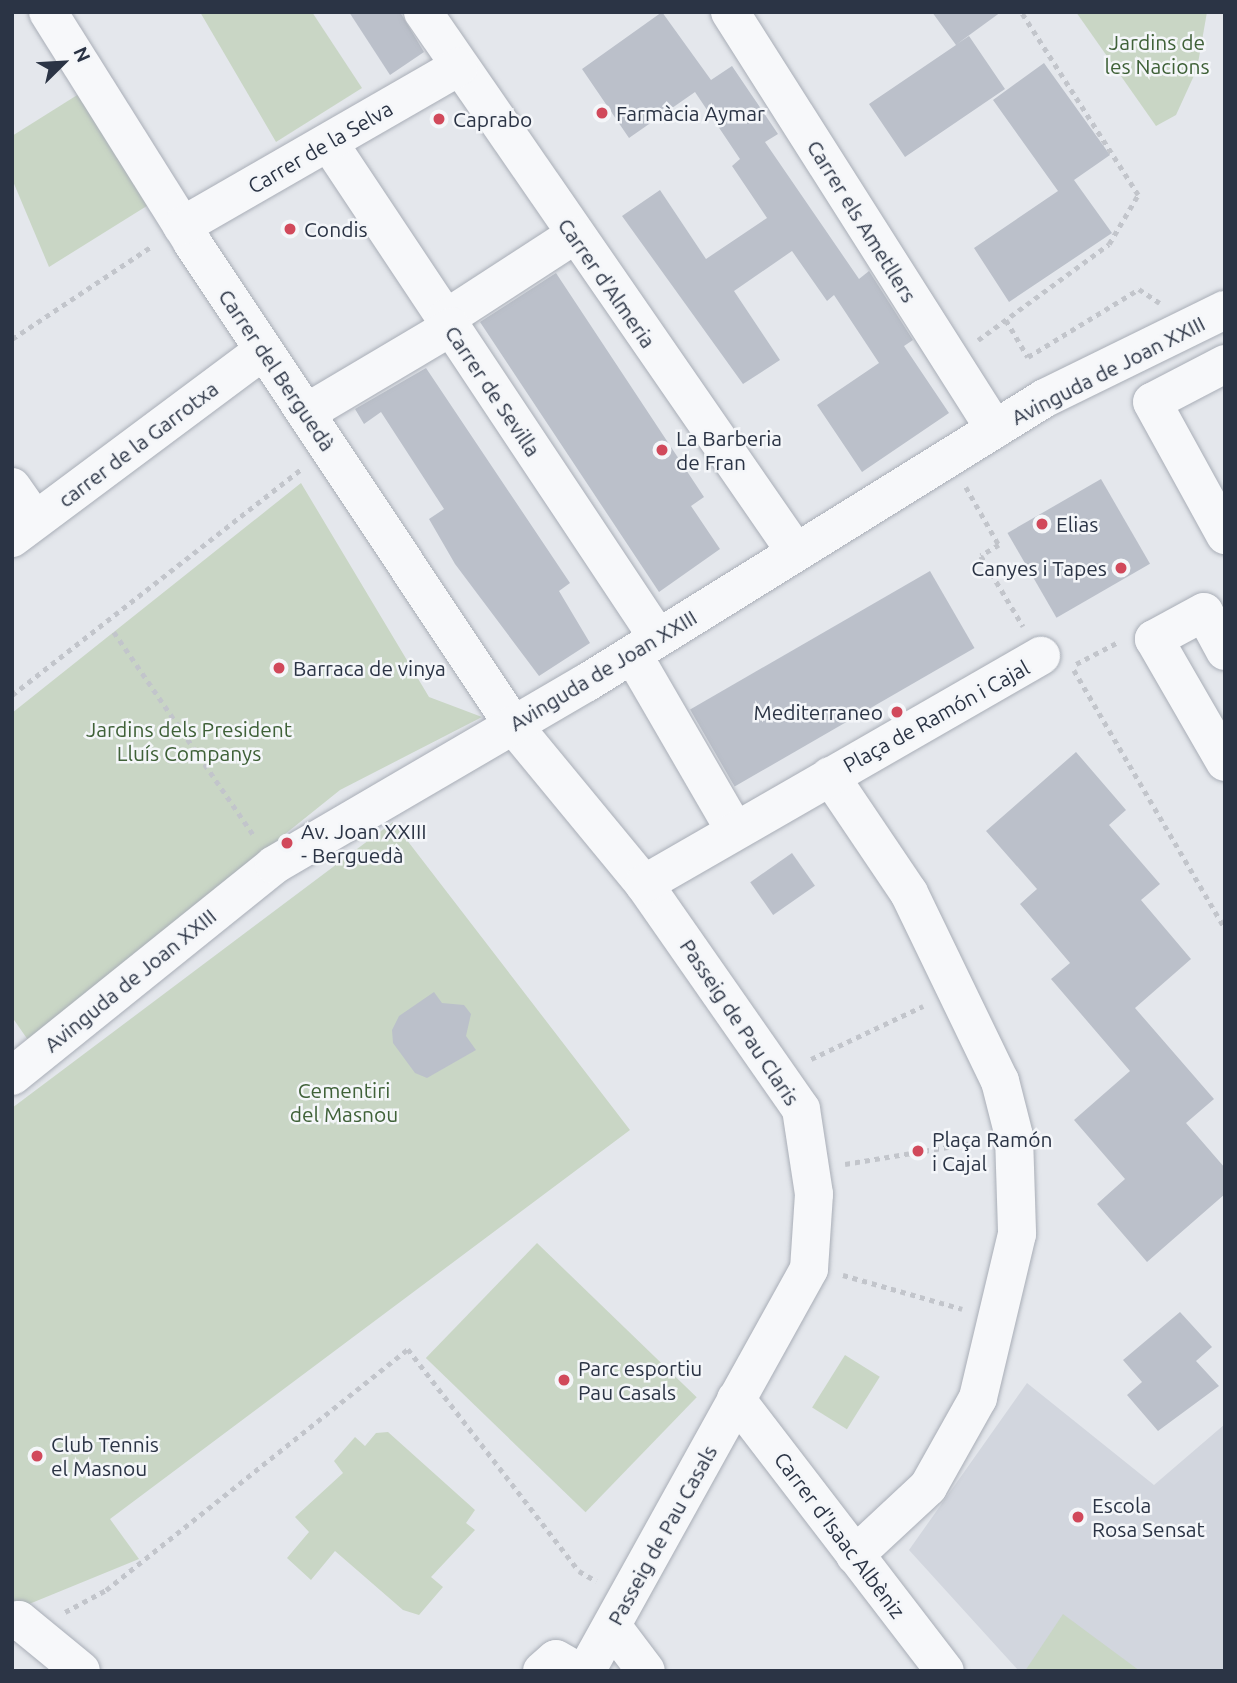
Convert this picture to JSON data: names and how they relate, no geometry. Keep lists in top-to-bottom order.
{
  "streets": {
    "street": [
      "Carrer de la Selva",
      "Carrer els Ametllers",
      "Carrer d'Almeria",
      "Carrer del Berguedà",
      "Avinguda de Joan XXIII",
      "Carrer de Sevilla",
      "carrer de la Garrotxa",
      "Plaça de Ramón i Cajal",
      "Passeig de Pau Claris",
      "Passeig de Pau Casals",
      "Carrer d'Isaac Albèniz"
    ]
  },
  "crossings": [
    ["Carrer de la Selva", "Carrer d'Almeria"],
    ["Carrer de la Selva", "Carrer del Berguedà"],
    ["Carrer de la Selva", "Carrer de Sevilla"],
    ["Carrer els Ametllers", "Avinguda de Joan XXIII"],
    ["Carrer d'Almeria", "Avinguda de Joan XXIII"],
    ["Carrer del Berguedà", "Avinguda de Joan XXIII"],
    ["Carrer del Berguedà", "carrer de la Garrotxa"],
    ["Carrer del Berguedà", "Passeig de Pau Claris"],
    ["Avinguda de Joan XXIII", "Carrer de Sevilla"],
    ["Avinguda de Joan XXIII", "Passeig de Pau Claris"],
    ["Carrer de Sevilla", "Plaça de Ramón i Cajal"],
    ["Plaça de Ramón i Cajal", "Passeig de Pau Claris"],
    ["Plaça de Ramón i Cajal", "Carrer d'Isaac Albèniz"],
    ["Passeig de Pau Claris", "Passeig de Pau Casals"],
    ["Passeig de Pau Claris", "Carrer d'Isaac Albèniz"],
    ["Passeig de Pau Casals", "Carrer d'Isaac Albèniz"]
  ],
  "parks": ["Jardins de les Nacions", "Jardins dels President Lluís Companys", "Cementiri del Masnou"],
  "places": [
    "Farmàcia Aymar",
    "Caprabo",
    "Condis",
    "La Barberia de Fran",
    "Elias",
    "Canyes i Tapes",
    "Barraca de vinya",
    "Mediterraneo",
    "Av. Joan XXIII - Berguedà",
    "Plaça Ramón i Cajal",
    "Parc esportiu Pau Casals",
    "Club Tennis el Masnou",
    "Escola Rosa Sensat"
  ],
  "north": "top right"
}
